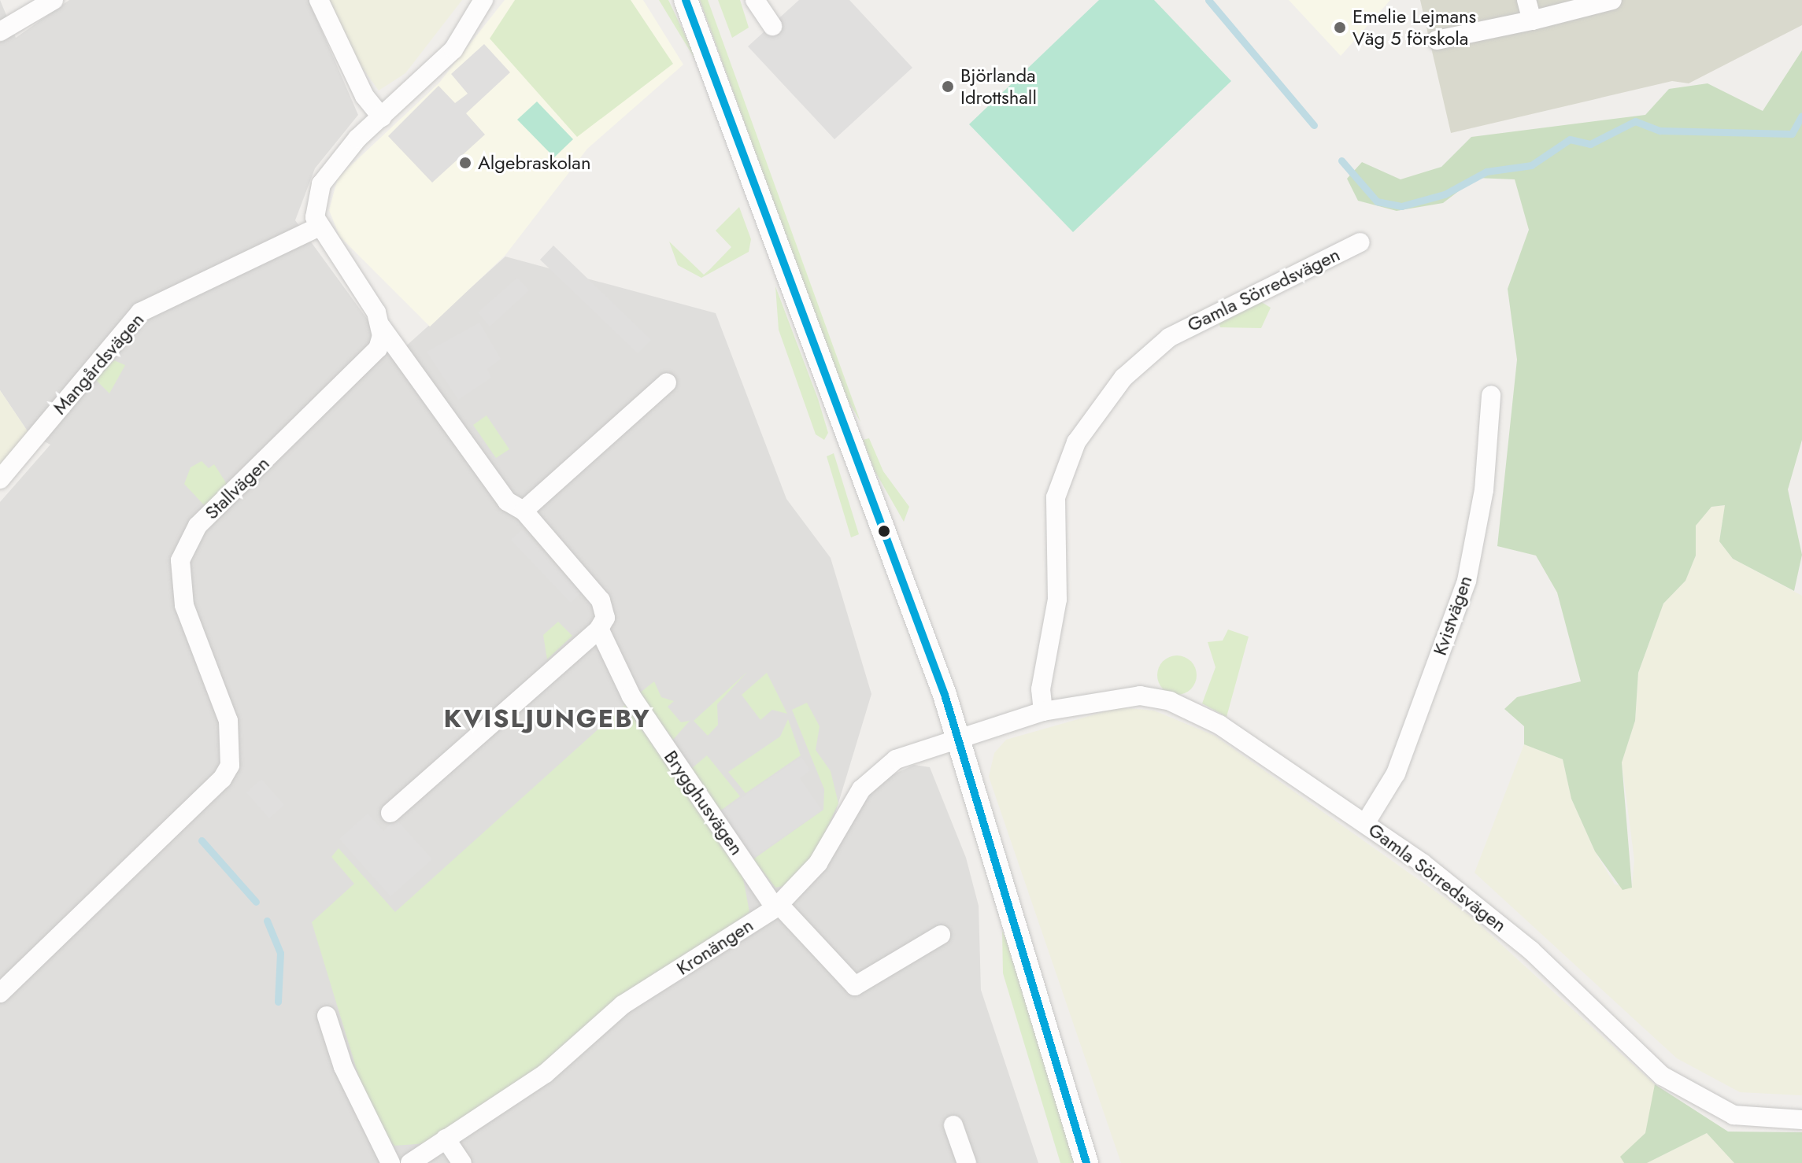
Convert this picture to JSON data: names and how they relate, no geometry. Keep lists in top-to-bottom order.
{
  "streets": {
    "street": [
      "Gamla Sörredsvägen",
      "Mangårdsvägen",
      "Stallvägen",
      "Kvistvägen",
      "Brygghusvägen",
      "Kronängen"
    ]
  },
  "crossings": [
    ["Gamla Sörredsvägen", "Kvistvägen"],
    ["Gamla Sörredsvägen", "Kronängen"],
    ["Stallvägen", "Brygghusvägen"],
    ["Brygghusvägen", "Kronängen"]
  ],
  "districts": ["KVISLJUNGEBY"],
  "places": ["Emelie Lejmans Väg 5 förskola", "Björlanda Idrottshall", "Algebraskolan"]
}
